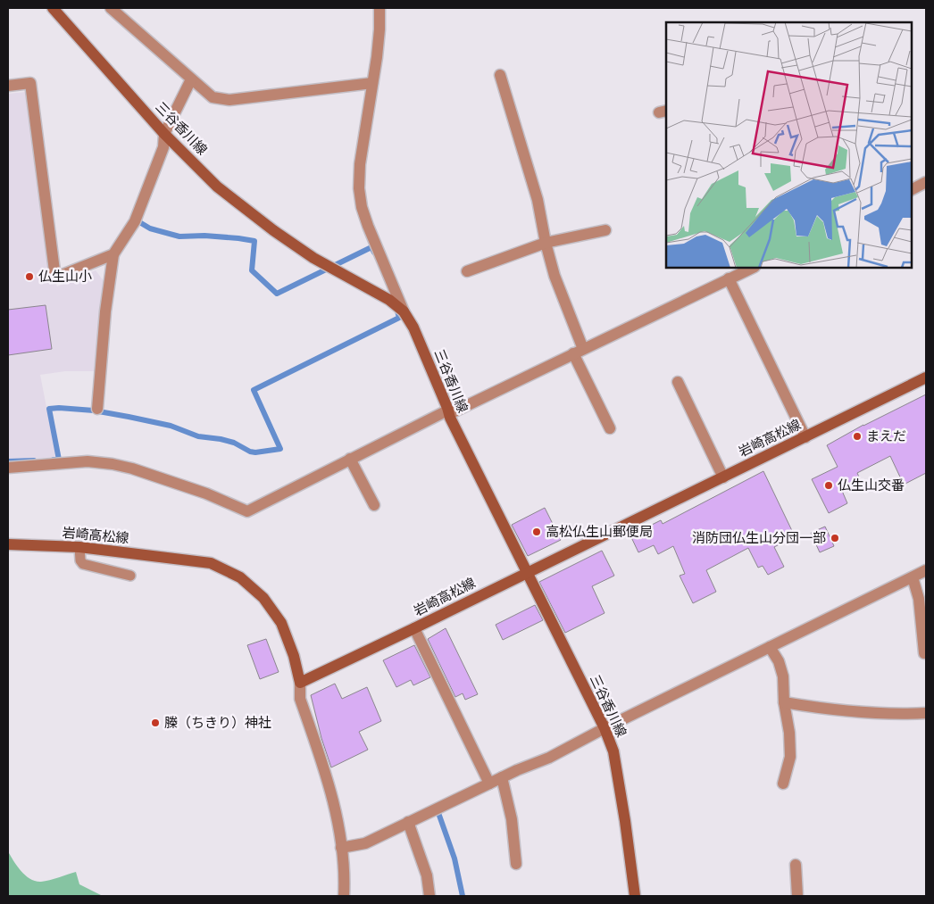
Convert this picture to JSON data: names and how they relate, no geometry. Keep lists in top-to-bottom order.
{
  "streets": {
    "main road": ["三谷香川線", "岩崎高松線"]
  },
  "crossings": [
    ["三谷香川線", "岩崎高松線"]
  ],
  "places": [
    "仏生山小",
    "まえだ",
    "仏生山交番",
    "高松仏生山郵便局",
    "消防団仏生山分団一部",
    "榺（ちきり）神社"
  ]
}
